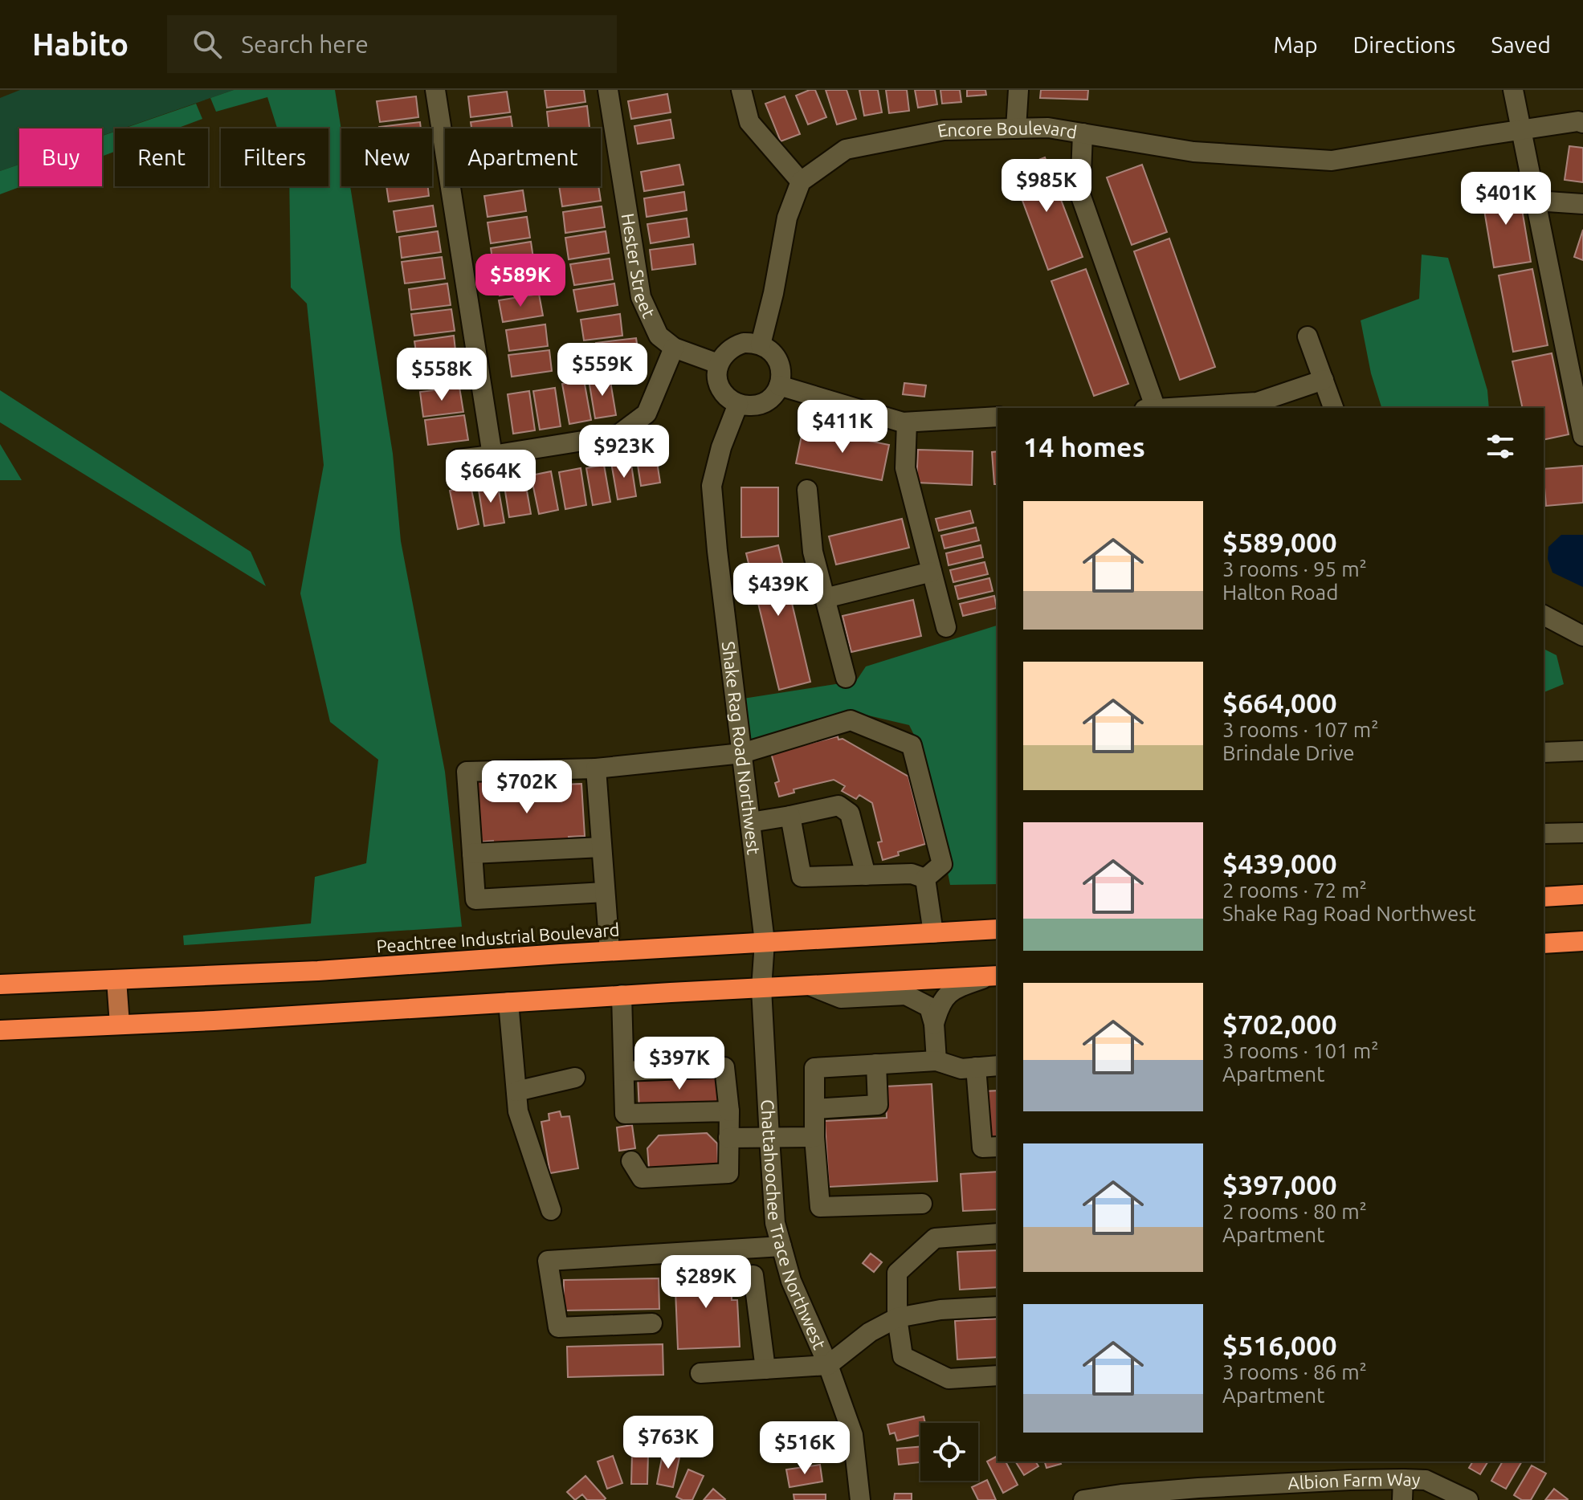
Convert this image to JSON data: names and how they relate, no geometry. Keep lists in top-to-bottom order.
{
  "streets": {
    "highway": ["Peachtree Industrial Boulevard"],
    "street": [
      "Encore Boulevard",
      "Hester Street",
      "Shake Rag Road Northwest",
      "Chattahoochee Trace Northwest",
      "Albion Farm Way"
    ]
  },
  "crossings": [
    ["Hester Street", "Shake Rag Road Northwest"],
    ["Shake Rag Road Northwest", "Peachtree Industrial Boulevard"],
    ["Shake Rag Road Northwest", "Chattahoochee Trace Northwest"],
    ["Peachtree Industrial Boulevard", "Chattahoochee Trace Northwest"]
  ],
  "page": {
    "header": "Habito",
    "search": "Search here",
    "nav": ["Map", "Directions", "Saved"],
    "chip": [
      "Buy",
      "Rent",
      "Filters",
      "New",
      "Apartment"
    ],
    "price": [
      "$985K",
      "$401K",
      "$589K",
      "$559K",
      "$558K",
      "$411K",
      "$923K",
      "$664K",
      "$439K",
      "$702K",
      "$397K",
      "$289K",
      "$763K",
      "$516K"
    ],
    "heading": "14 homes",
    "list": [
      {
        "name": "$589,000",
        "note": "3 rooms · 95 m² · Halton Road"
      },
      {
        "name": "$664,000",
        "note": "3 rooms · 107 m² · Brindale Drive"
      },
      {
        "name": "$439,000",
        "note": "2 rooms · 72 m² · Shake Rag Road Northwest"
      },
      {
        "name": "$702,000",
        "note": "3 rooms · 101 m² · Apartment"
      },
      {
        "name": "$397,000",
        "note": "2 rooms · 80 m² · Apartment"
      },
      {
        "name": "$516,000",
        "note": "3 rooms · 86 m² · Apartment"
      }
    ]
  }
}
